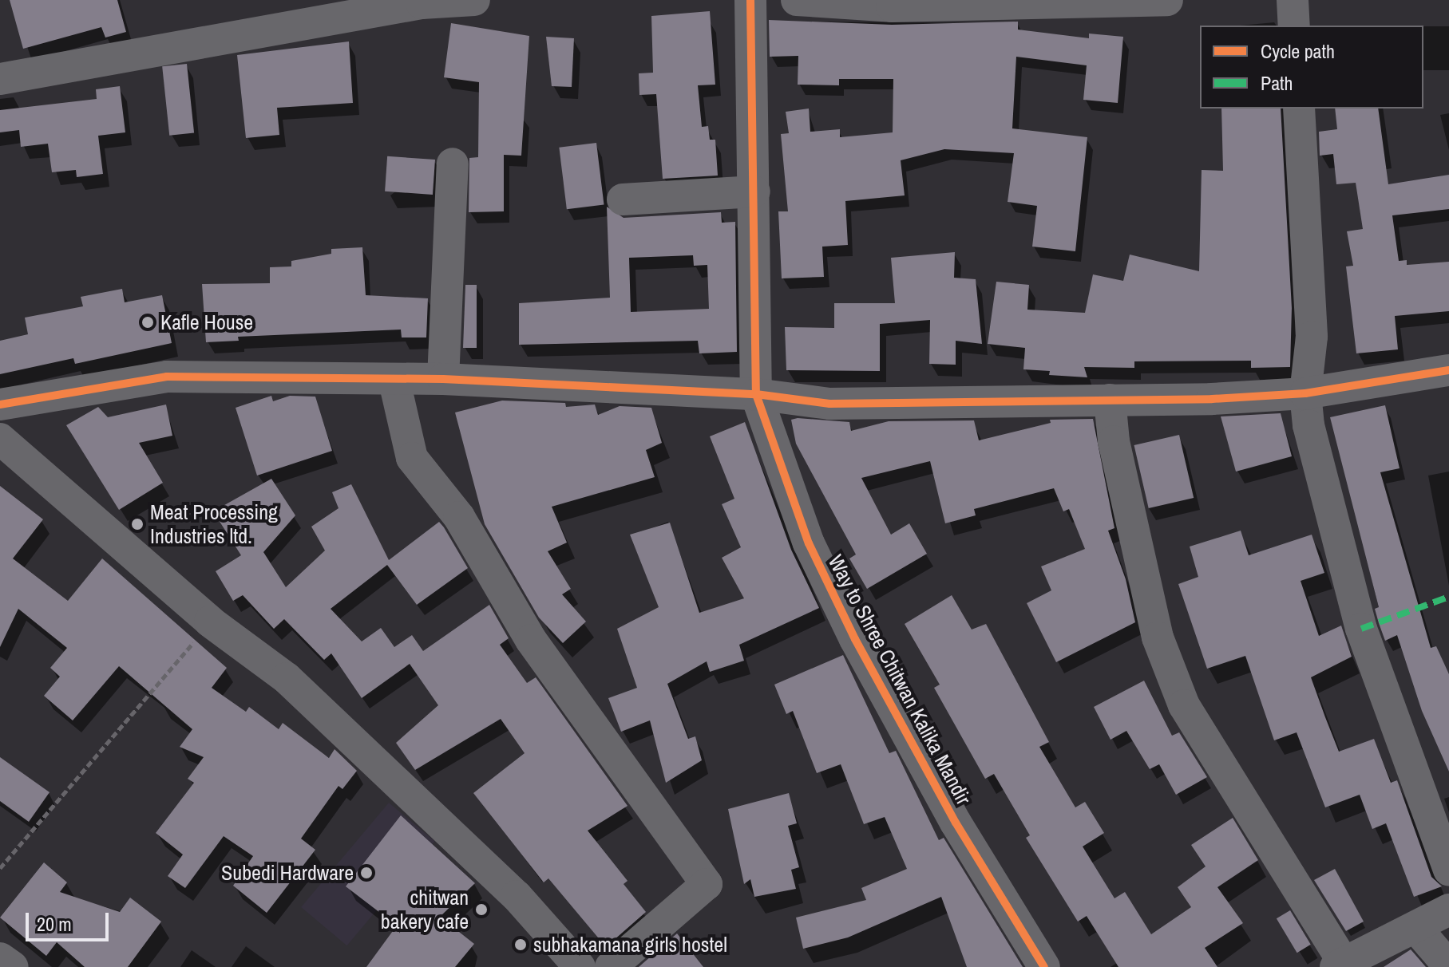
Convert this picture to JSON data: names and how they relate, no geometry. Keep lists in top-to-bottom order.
{
  "streets": {
    "street": ["Way to Shree Chitwan Kalika Mandir"]
  },
  "places": [
    "Kafle House",
    "Meat Processing Industries ltd.",
    "Subedi Hardware",
    "chitwan bakery cafe",
    "subhakamana girls hostel"
  ],
  "legend": ["Cycle path", "Path"],
  "scale_bar": "20 m"
}
